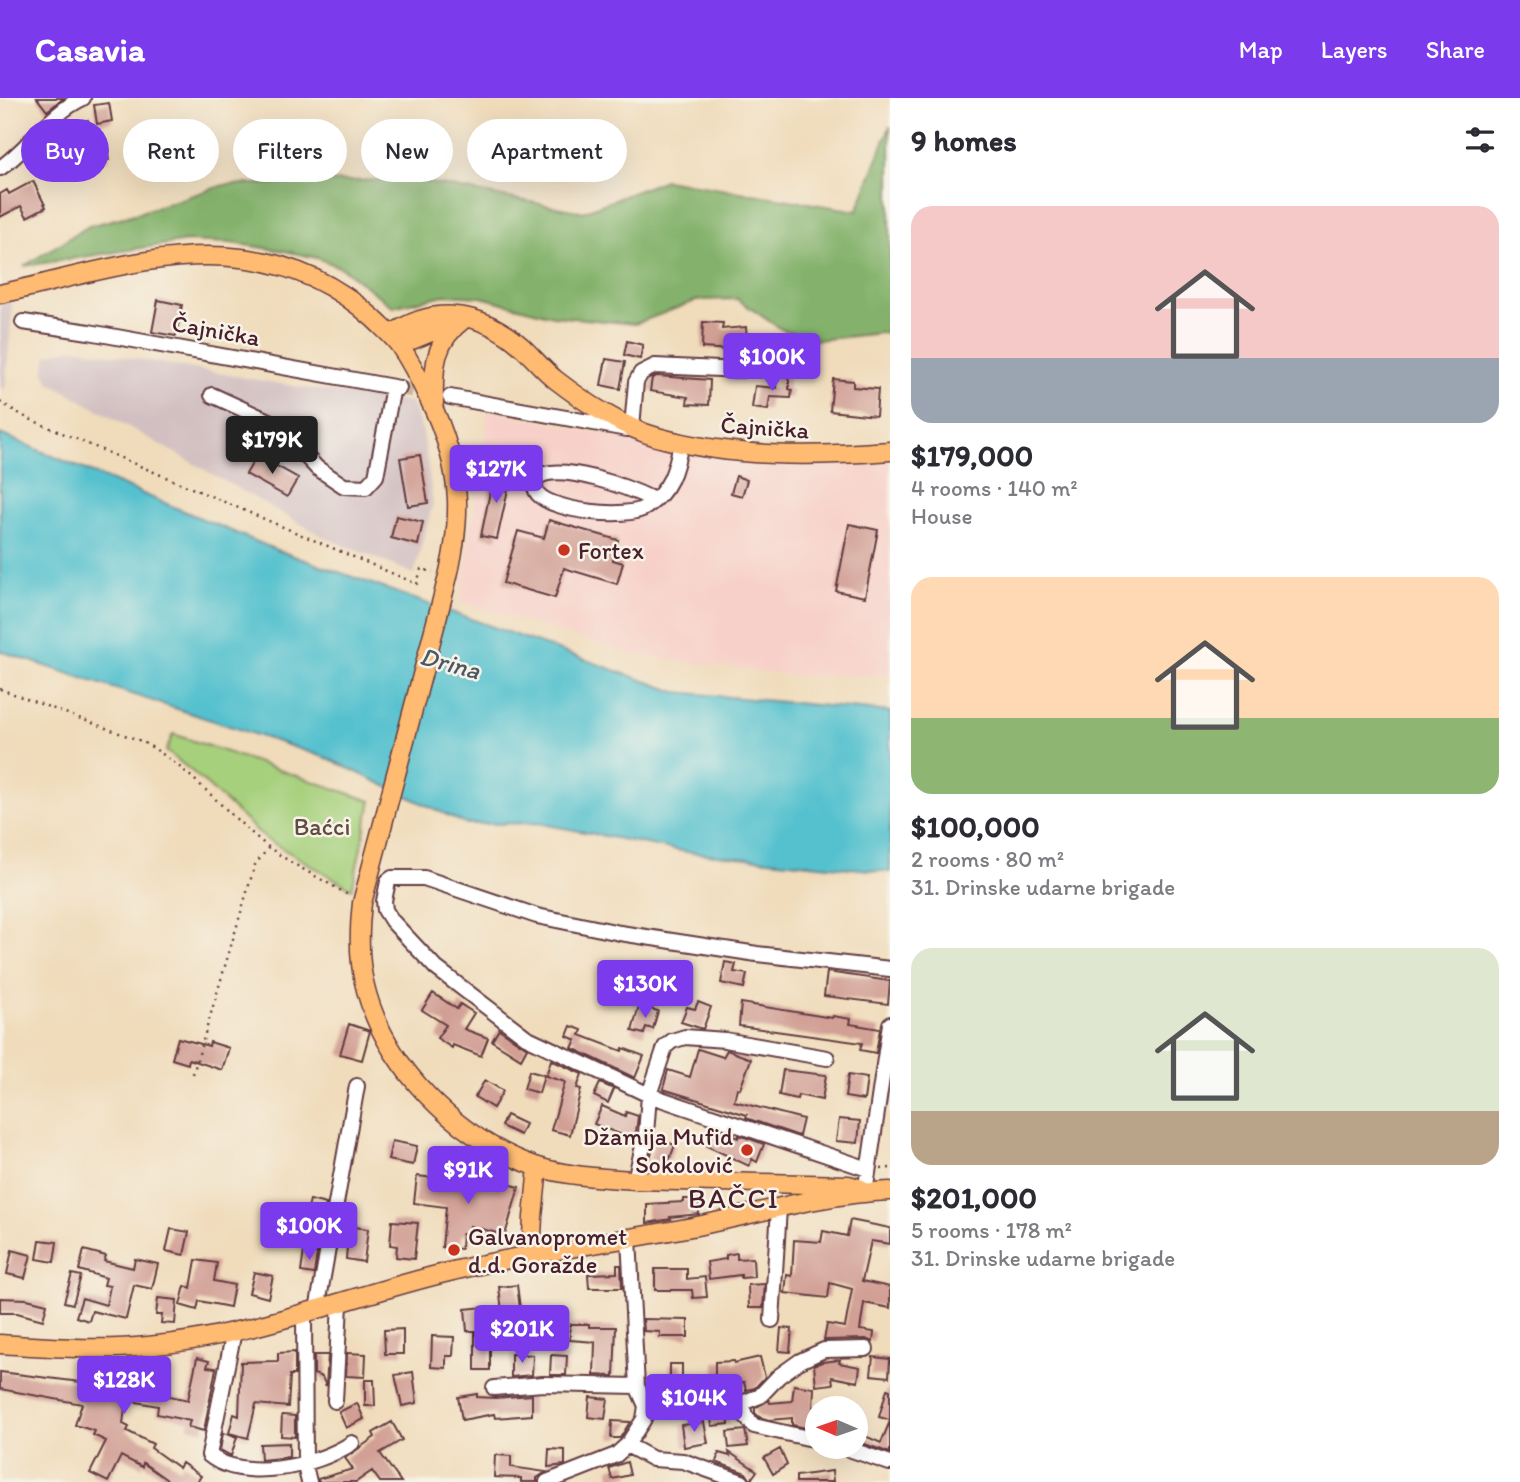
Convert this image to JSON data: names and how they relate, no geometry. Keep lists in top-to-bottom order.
{
  "streets": {
    "main road": ["Čajnička"]
  },
  "districts": ["BAČCI"],
  "water": ["Drina"],
  "parks": ["Baćci"],
  "places": ["Fortex", "Džamija Mufid Sokolović", "Galvanopromet d.d. Goražde"],
  "north": "left",
  "page": {
    "header": "Casavia",
    "nav": ["Map", "Layers", "Share"],
    "heading": "9 homes",
    "chip": [
      "Buy",
      "Rent",
      "Filters",
      "New",
      "Apartment"
    ],
    "list": [
      {
        "name": "$179,000",
        "note": "4 rooms · 140 m² · House"
      },
      {
        "name": "$100,000",
        "note": "2 rooms · 80 m² · 31. Drinske udarne brigade"
      },
      {
        "name": "$201,000",
        "note": "5 rooms · 178 m² · 31. Drinske udarne brigade"
      }
    ],
    "price": [
      "$100K",
      "$179K",
      "$127K",
      "$130K",
      "$91K",
      "$100K",
      "$201K",
      "$128K",
      "$104K"
    ]
  }
}
